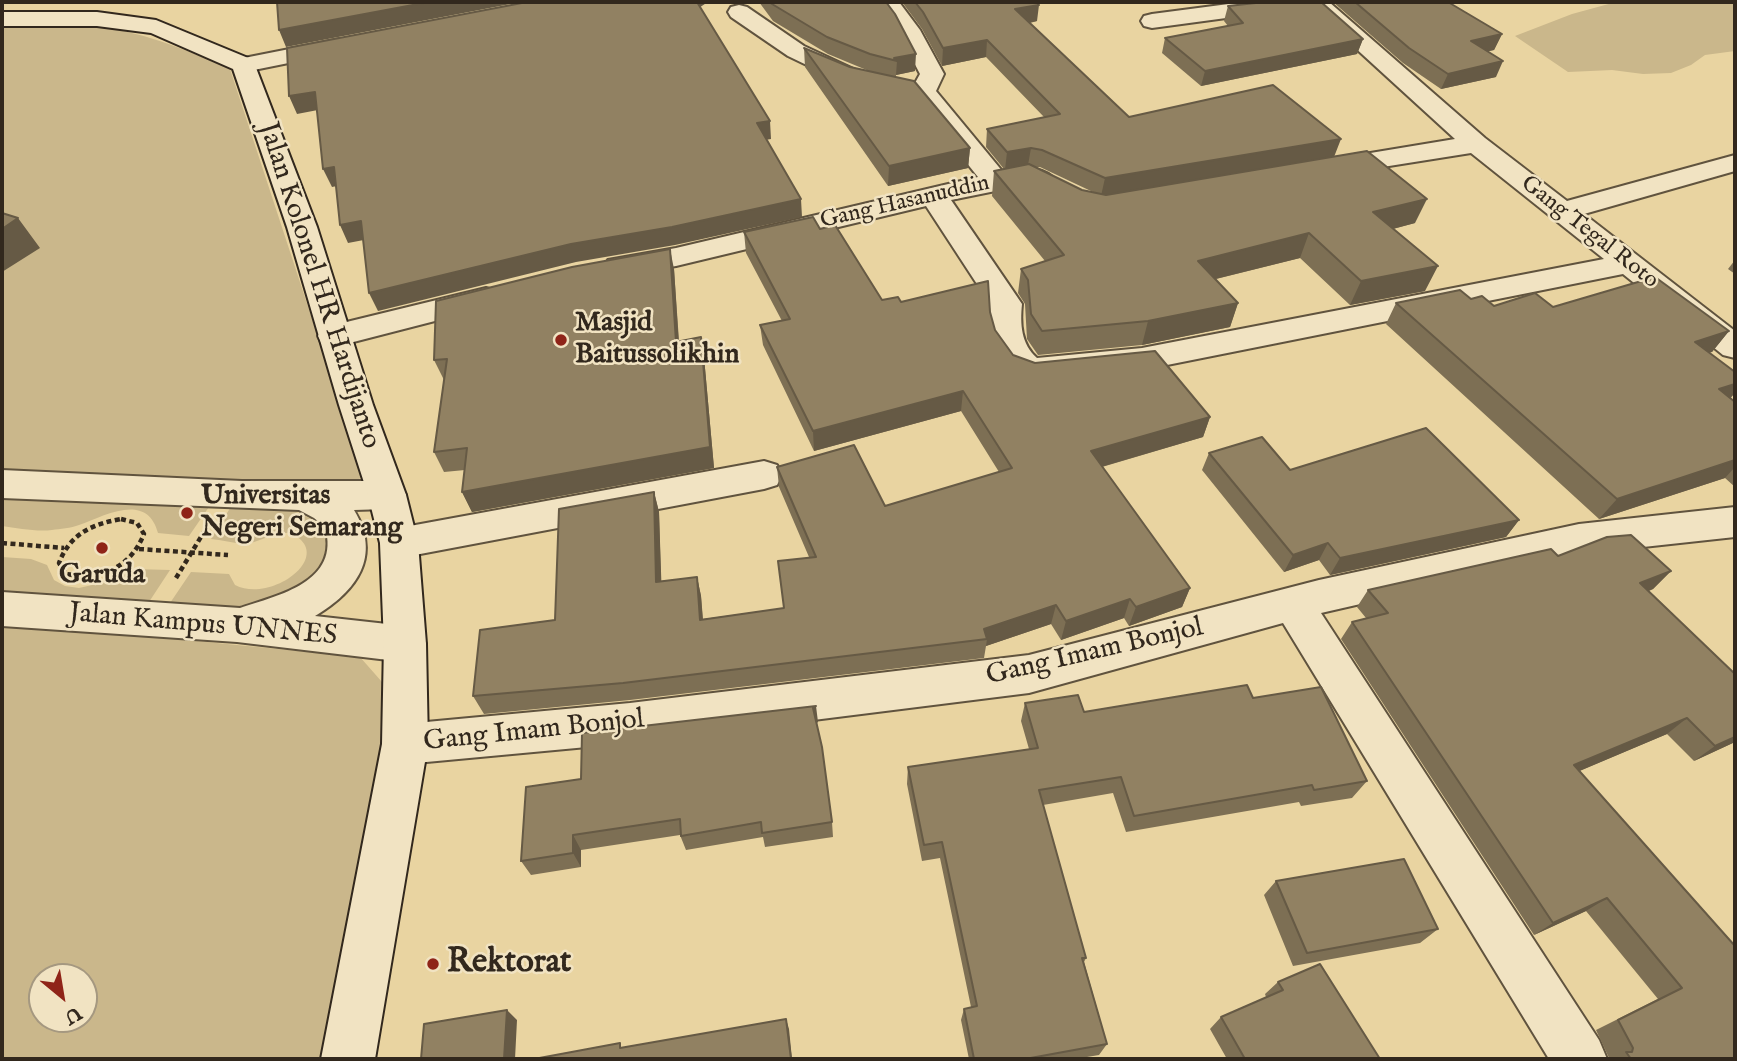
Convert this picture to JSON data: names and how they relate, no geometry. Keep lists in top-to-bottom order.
{
  "streets": {
    "street": [
      "Gang Hasanuddin",
      "Gang Tegal Roto",
      "Jalan Kolonel HR Hardijanto",
      "Jalan Kampus UNNES",
      "Gang Imam Bonjol"
    ]
  },
  "crossings": [
    ["Jalan Kolonel HR Hardijanto", "Jalan Kampus UNNES"],
    ["Jalan Kolonel HR Hardijanto", "Gang Imam Bonjol"]
  ],
  "places": [
    "Masjid Baitussolikhin",
    "Universitas Negeri Semarang",
    "Garuda",
    "Rektorat"
  ],
  "north": "bottom right"
}
